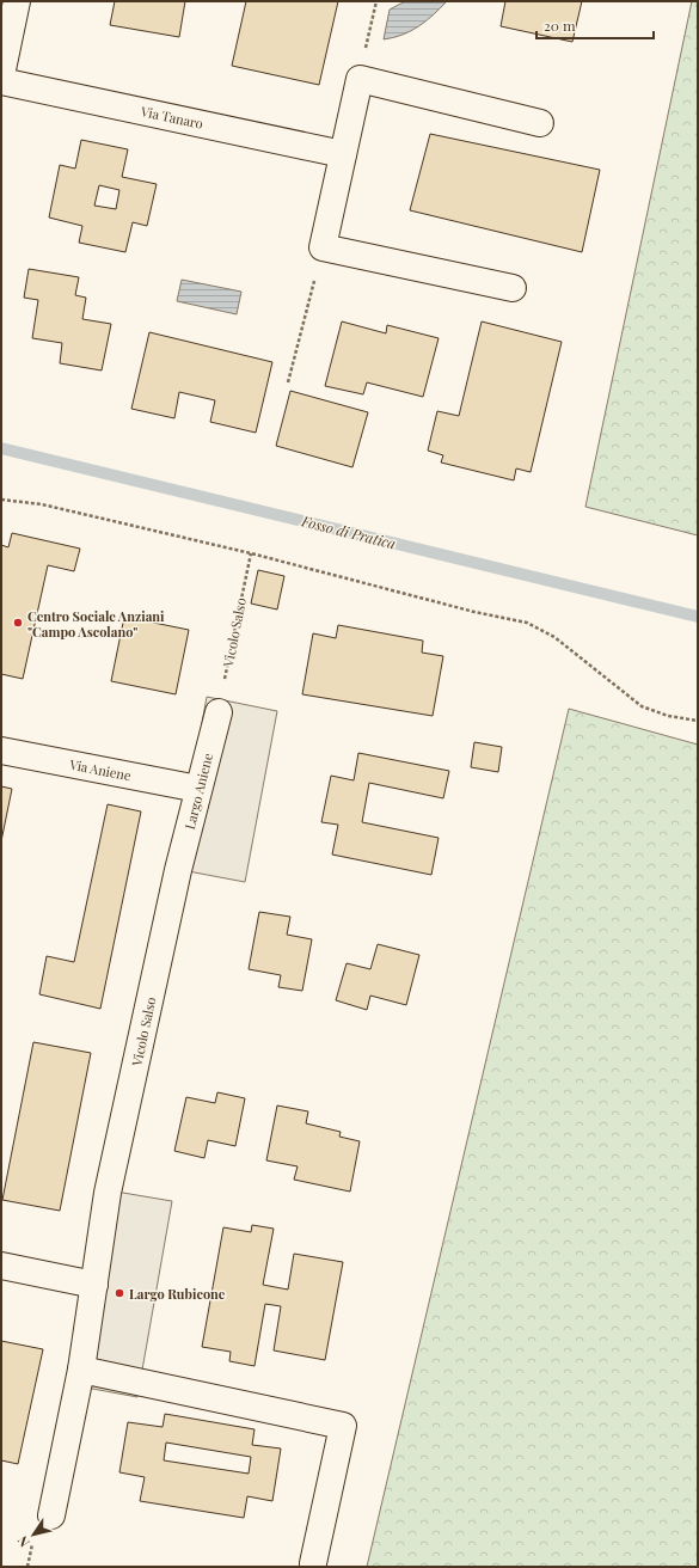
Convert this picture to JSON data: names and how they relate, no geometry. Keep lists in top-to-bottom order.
{
  "streets": {
    "street": [
      "Via Tanaro",
      "Vicolo Salso",
      "Via Aniene",
      "Largo Aniene"
    ]
  },
  "crossings": [
    ["Vicolo Salso", "Largo Aniene"],
    ["Via Aniene", "Largo Aniene"]
  ],
  "water": ["Fosso di Pratica"],
  "places": ["Centro Sociale Anziani \"Campo Ascolano\"", "Largo Rubicone"],
  "scale_bar": "20 m",
  "north": "bottom left"
}
